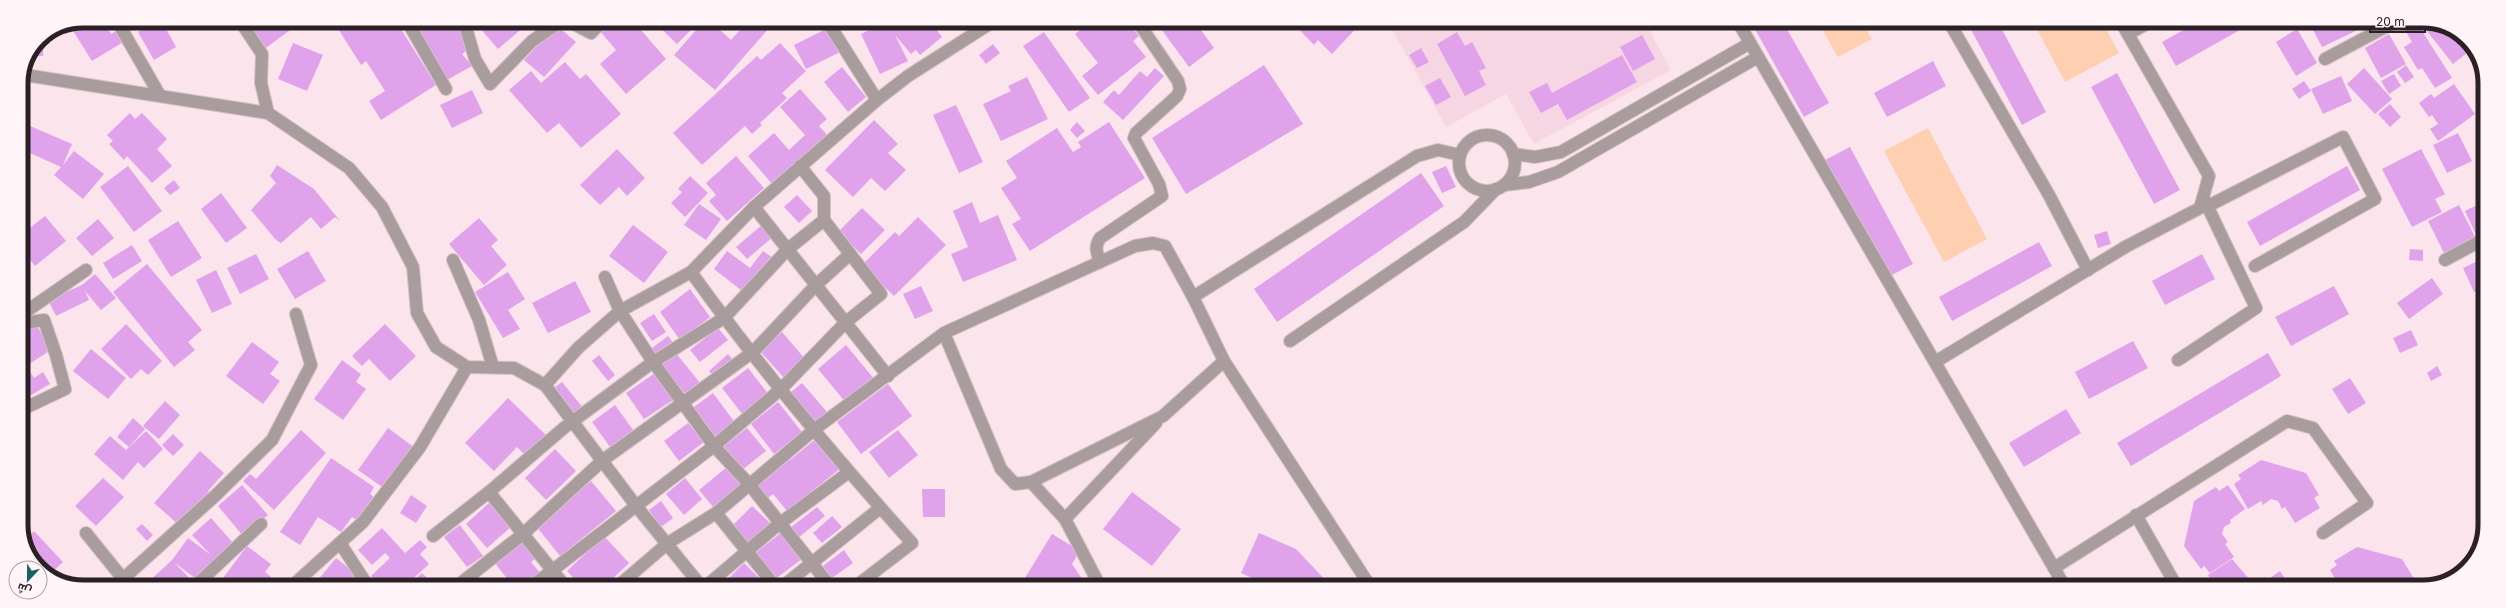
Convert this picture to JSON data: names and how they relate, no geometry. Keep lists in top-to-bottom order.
{
  "scale_bar": "20 m",
  "north": "bottom"
}
